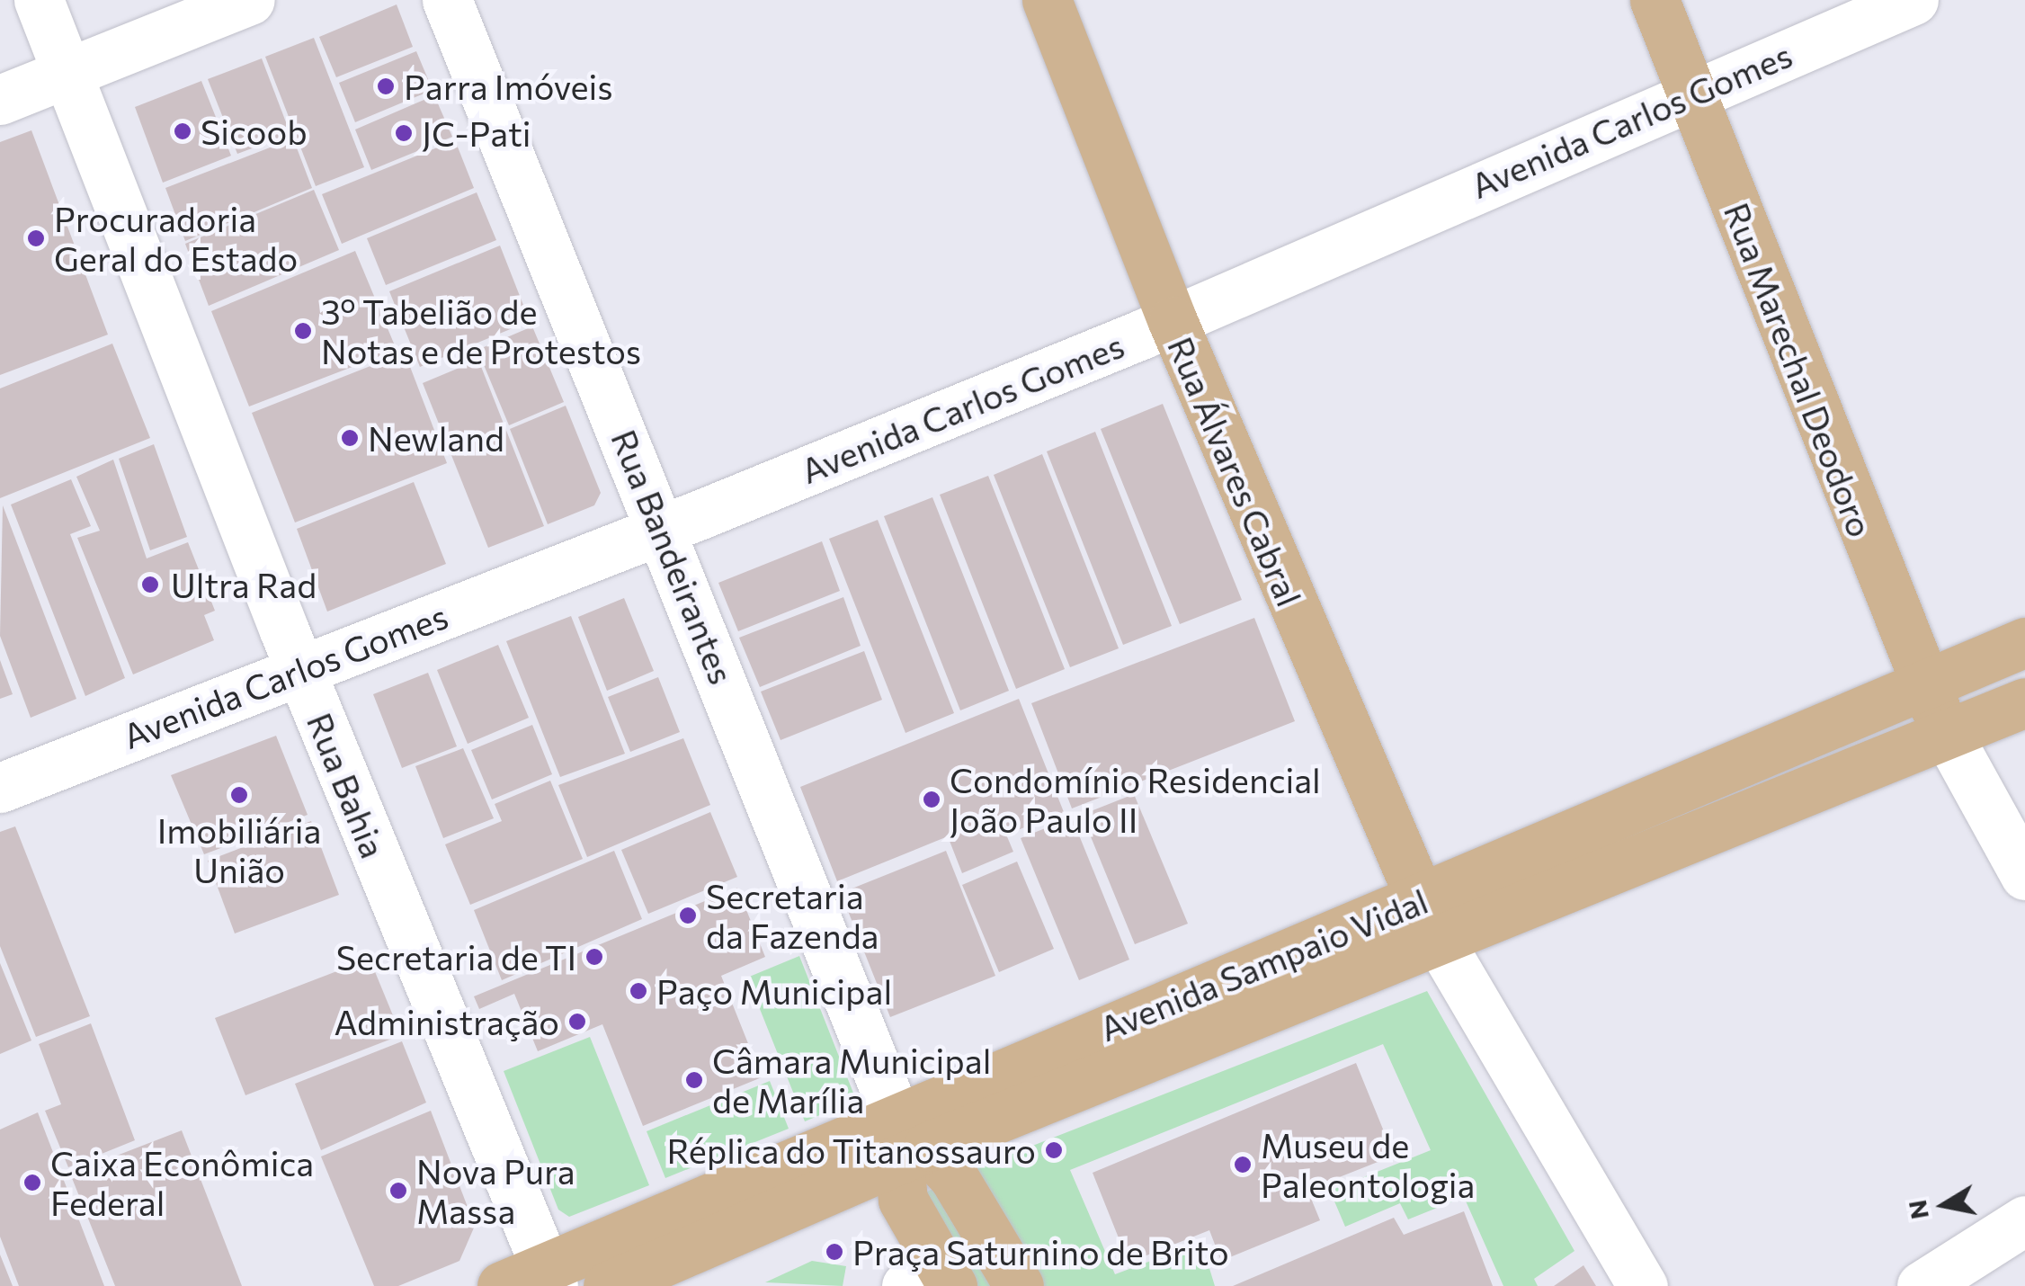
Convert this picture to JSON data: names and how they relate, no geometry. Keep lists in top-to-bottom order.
{
  "streets": {
    "main road": ["Rua Marechal Deodoro", "Rua Álvares Cabral", "Avenida Sampaio Vidal"],
    "street": ["Avenida Carlos Gomes", "Rua Bandeirantes", "Rua Bahia"]
  },
  "crossings": [
    ["Avenida Carlos Gomes", "Rua Marechal Deodoro"],
    ["Avenida Carlos Gomes", "Rua Álvares Cabral"],
    ["Avenida Carlos Gomes", "Rua Bandeirantes"],
    ["Avenida Carlos Gomes", "Rua Bahia"],
    ["Rua Marechal Deodoro", "Avenida Sampaio Vidal"],
    ["Rua Álvares Cabral", "Avenida Sampaio Vidal"],
    ["Rua Bandeirantes", "Avenida Sampaio Vidal"],
    ["Rua Bahia", "Avenida Sampaio Vidal"]
  ],
  "places": [
    "Parra Imóveis",
    "Sicoob",
    "JC-Pati",
    "Procuradoria Geral do Estado",
    "3º Tabelião de Notas e de Protestos",
    "Newland",
    "Ultra Rad",
    "Imobiliária União",
    "Condomínio Residencial João Paulo II",
    "Secretaria da Fazenda",
    "Secretaria de TI",
    "Paço Municipal",
    "Administração",
    "Câmara Municipal de Marília",
    "Réplica do Titanossauro",
    "Museu de Paleontologia",
    "Caixa Econômica Federal",
    "Nova Pura Massa",
    "Praça Saturnino de Brito"
  ],
  "north": "left"
}
